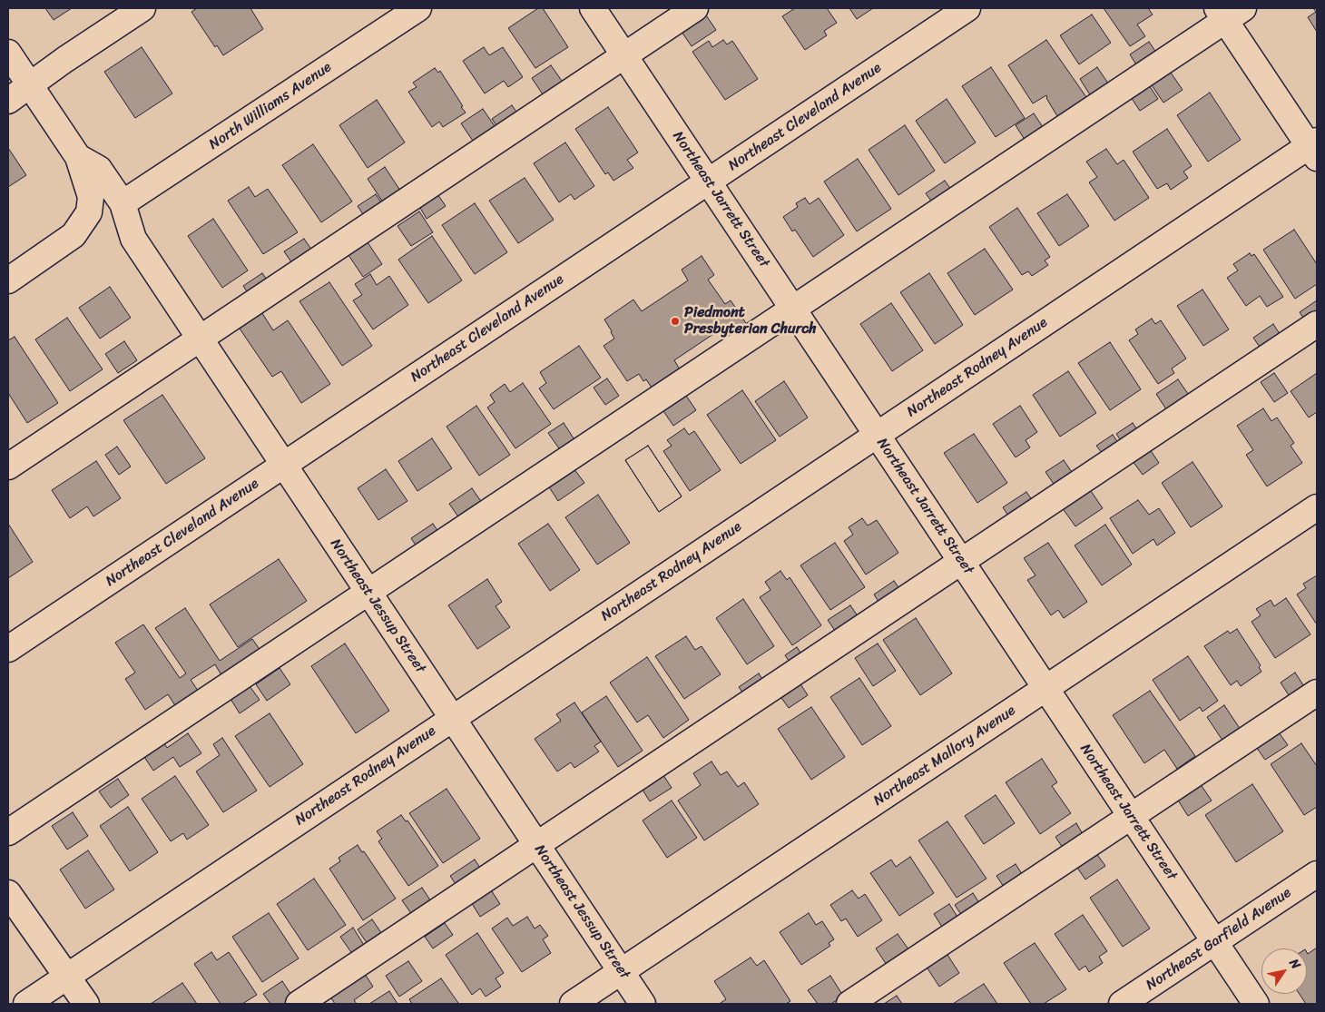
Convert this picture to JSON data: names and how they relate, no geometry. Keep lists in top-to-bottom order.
{
  "streets": {
    "street": [
      "North Williams Avenue",
      "Northeast Cleveland Avenue",
      "Northeast Jarrett Street",
      "Northeast Rodney Avenue",
      "Northeast Jessup Street",
      "Northeast Mallory Avenue",
      "Northeast Garfield Avenue"
    ]
  },
  "crossings": [
    ["North Williams Avenue", "Northeast Jessup Street"],
    ["Northeast Cleveland Avenue", "Northeast Jarrett Street"],
    ["Northeast Cleveland Avenue", "Northeast Jessup Street"],
    ["Northeast Jarrett Street", "Northeast Rodney Avenue"],
    ["Northeast Jarrett Street", "Northeast Mallory Avenue"],
    ["Northeast Jarrett Street", "Northeast Garfield Avenue"],
    ["Northeast Rodney Avenue", "Northeast Jessup Street"],
    ["Northeast Jessup Street", "Northeast Mallory Avenue"]
  ],
  "places": ["Piedmont Presbyterian Church"],
  "north": "top right"
}
